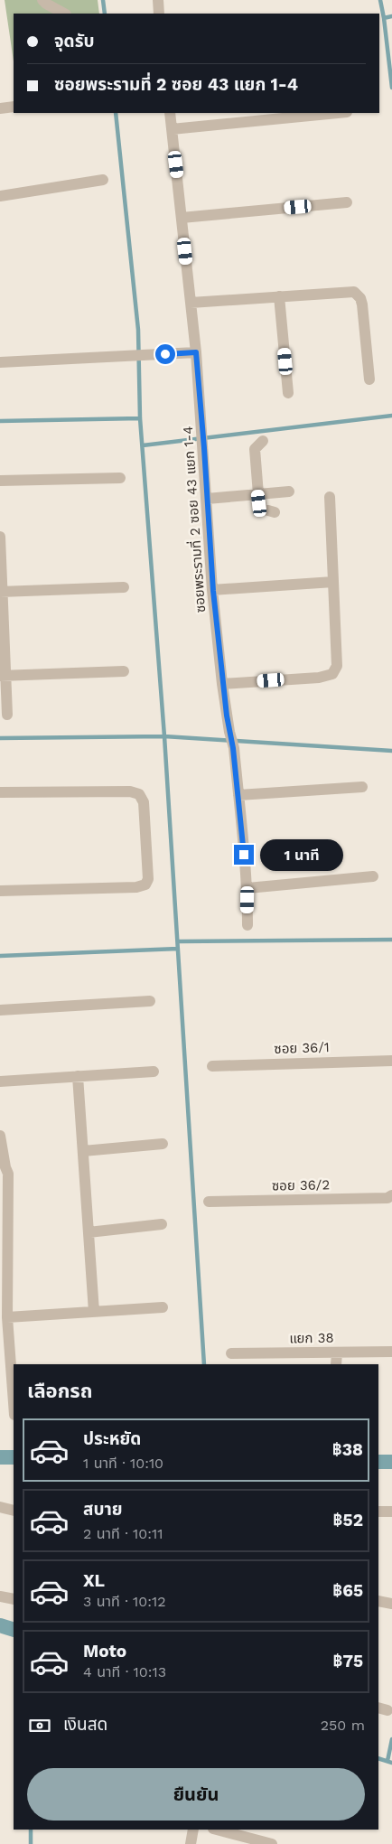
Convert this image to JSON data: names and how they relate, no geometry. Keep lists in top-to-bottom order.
{
  "streets": {
    "street": [
      "ซอยพระรามที่ 2 ซอย 43 แยก 1-4",
      "ซอย 36/1",
      "ซอย 36/2",
      "แยก 38"
    ]
  },
  "page": {
    "banner": ["จุดรับ", "ซอยพระรามที่ 2 ซอย 43 แยก 1-4"],
    "bubble": "1 นาที",
    "heading": "เลือกรถ",
    "list": [
      {
        "name": "ประหยัด",
        "note": "1 นาที · 10:10",
        "value": "฿38"
      },
      {
        "name": "สบาย",
        "note": "2 นาที · 10:11",
        "value": "฿52"
      },
      {
        "name": "XL",
        "note": "3 นาที · 10:12",
        "value": "฿65"
      },
      {
        "name": "Moto",
        "note": "4 นาที · 10:13",
        "value": "฿75"
      }
    ],
    "pay": ["เงินสด", "250 m"],
    "buttons": "ยืนยัน"
  }
}
